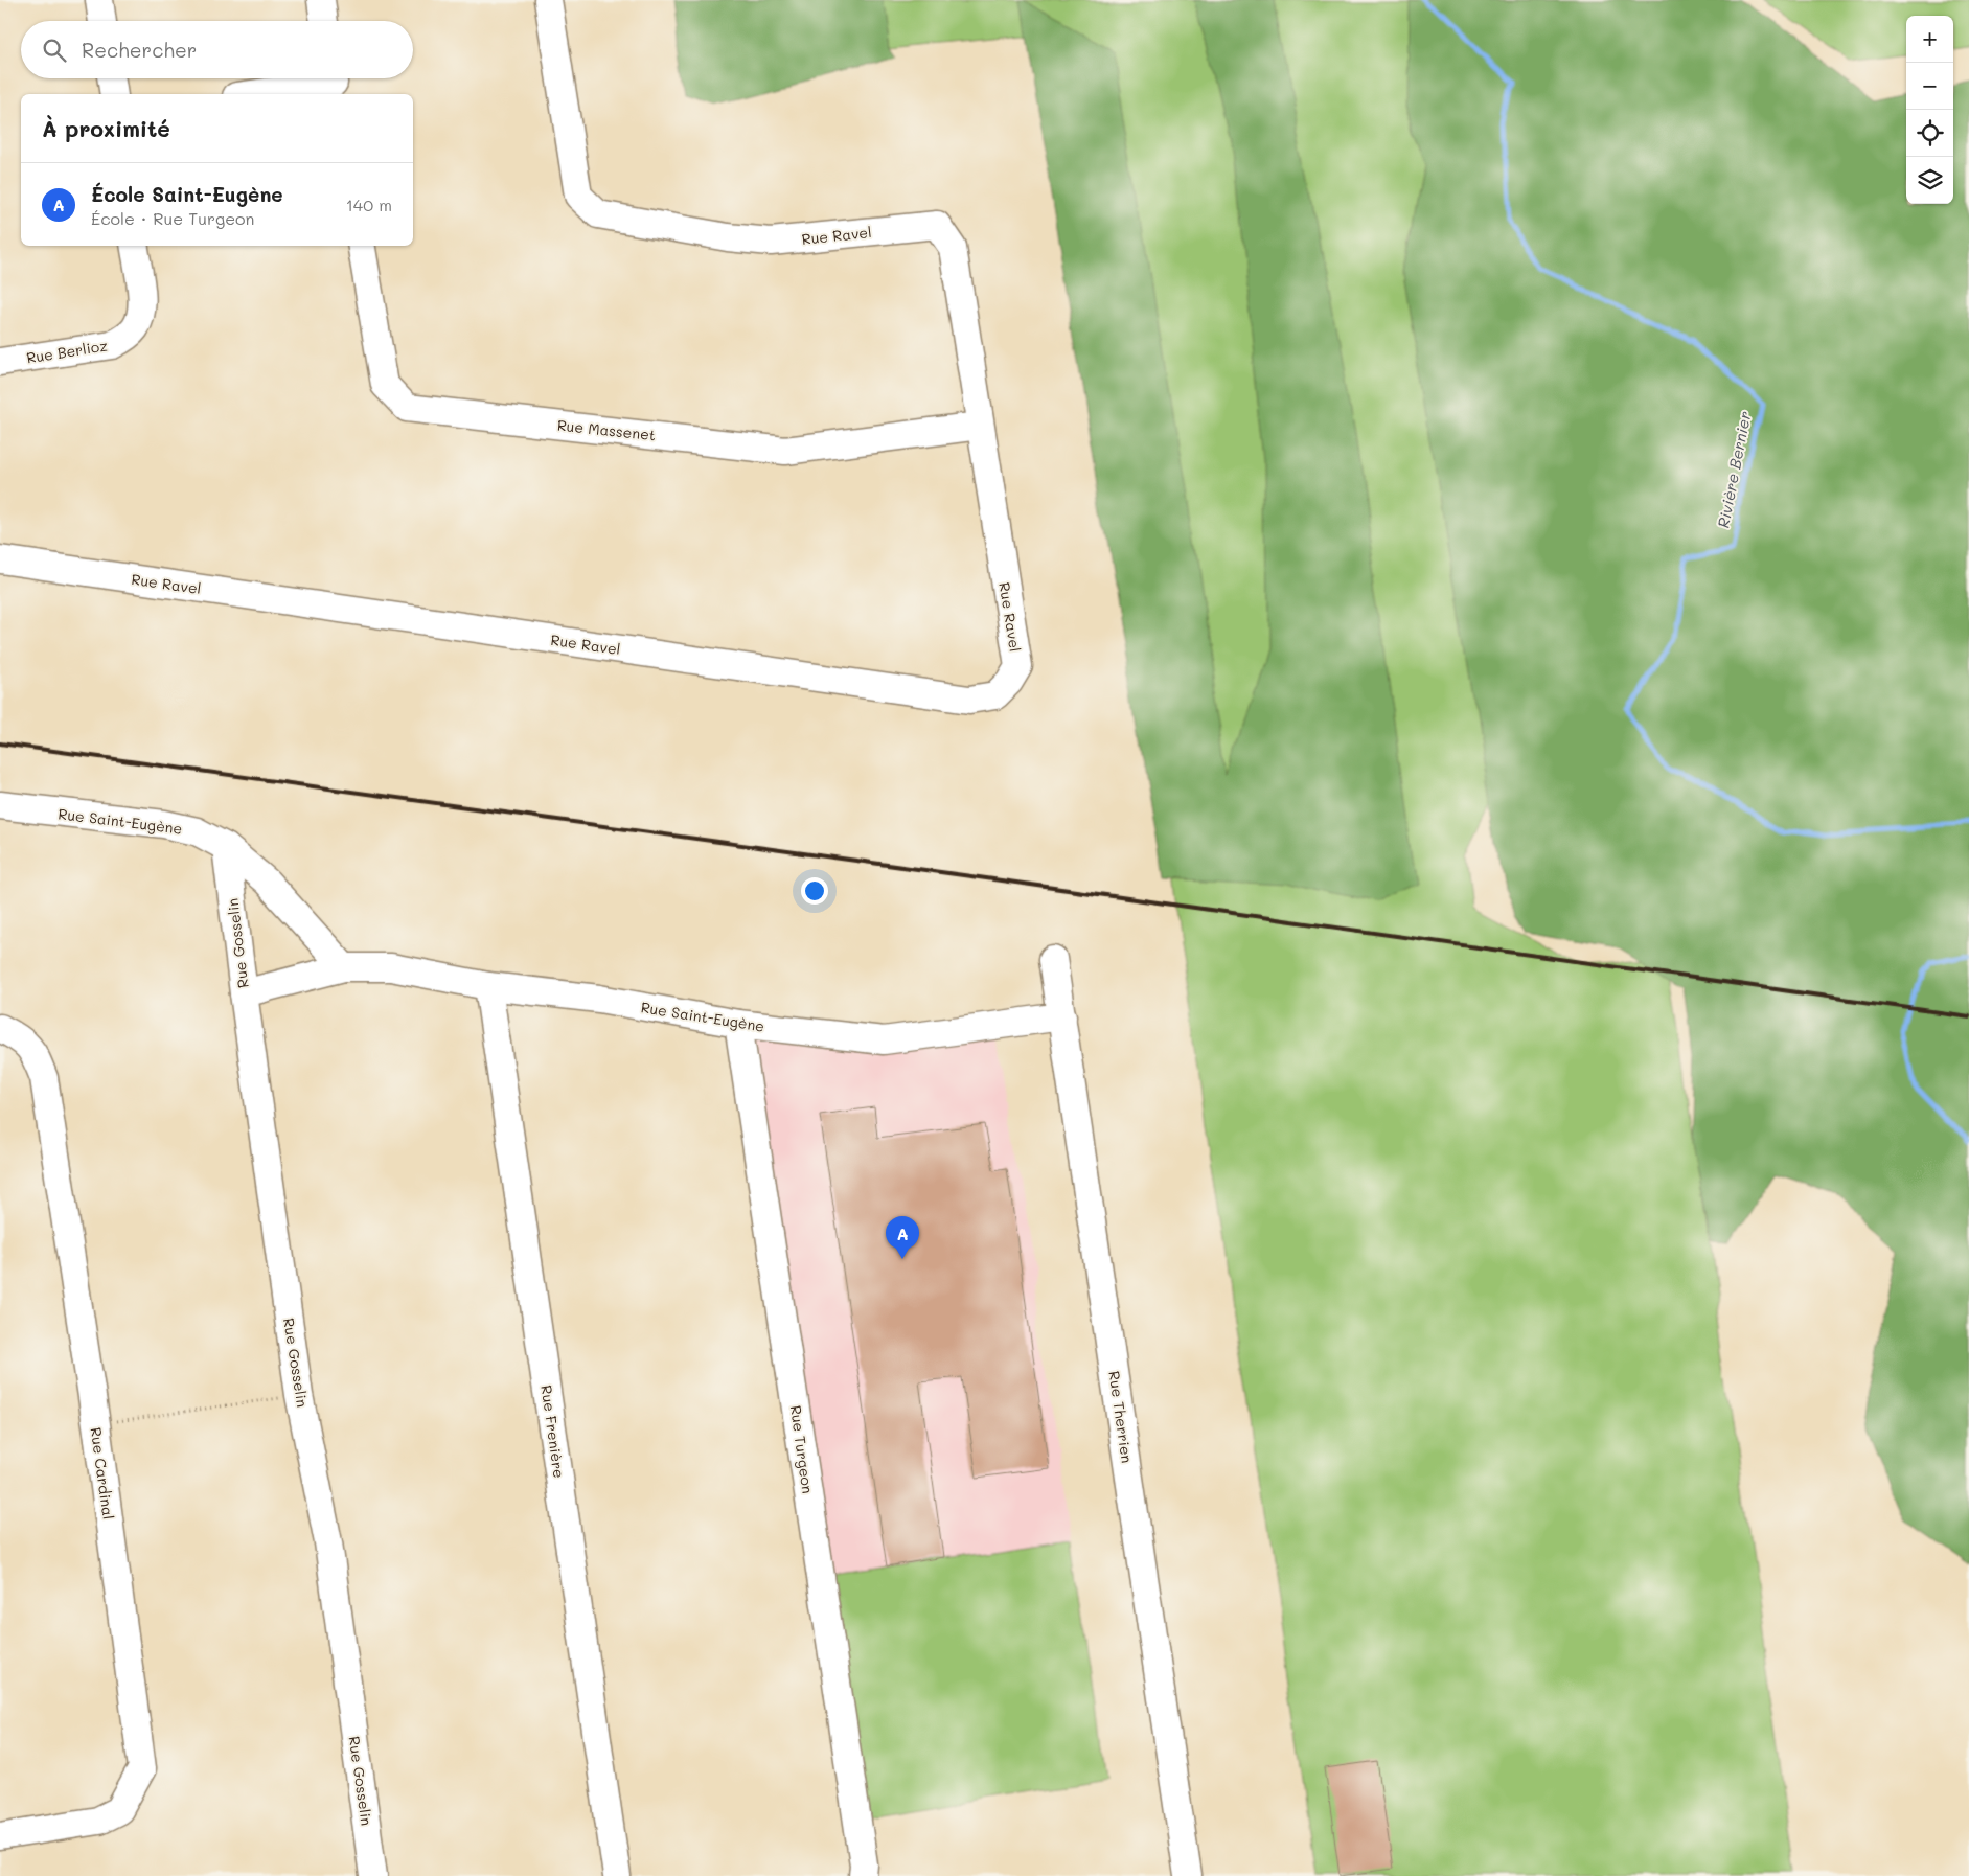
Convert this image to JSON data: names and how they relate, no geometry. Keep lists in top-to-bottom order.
{
  "streets": {
    "street": [
      "Rue Ravel",
      "Rue Berlioz",
      "Rue Massenet",
      "Rue Saint-Eugène",
      "Rue Gosselin",
      "Rue Therrien",
      "Rue Frenière",
      "Rue Turgeon",
      "Rue Cardinal"
    ]
  },
  "crossings": [
    ["Rue Ravel", "Rue Massenet"],
    ["Rue Saint-Eugène", "Rue Gosselin"],
    ["Rue Saint-Eugène", "Rue Therrien"],
    ["Rue Saint-Eugène", "Rue Frenière"],
    ["Rue Saint-Eugène", "Rue Turgeon"]
  ],
  "water": ["Rivière Bernier"],
  "page": {
    "map_buttons": ["+", "−"],
    "search": "Rechercher",
    "heading": "À proximité",
    "list": [
      {
        "mark": "A",
        "name": "École Saint-Eugène",
        "note": "École · Rue Turgeon",
        "value": "140 m"
      }
    ],
    "pins": "A"
  }
}
